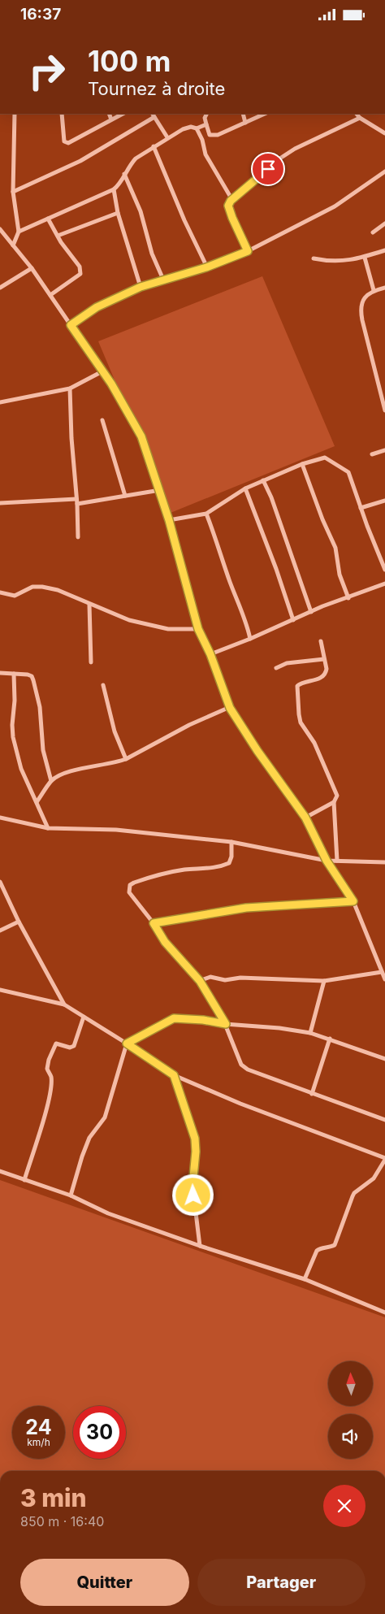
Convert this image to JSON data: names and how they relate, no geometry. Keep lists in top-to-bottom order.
{
  "north": "top",
  "page": {
    "status": "16:37",
    "turn": ["100 m", "Tournez à droite"],
    "speed": "24 km/h",
    "limit": "30",
    "heading": ["3 min", "850 m · 16:40"],
    "buttons": ["Quitter", "Partager"]
  }
}
